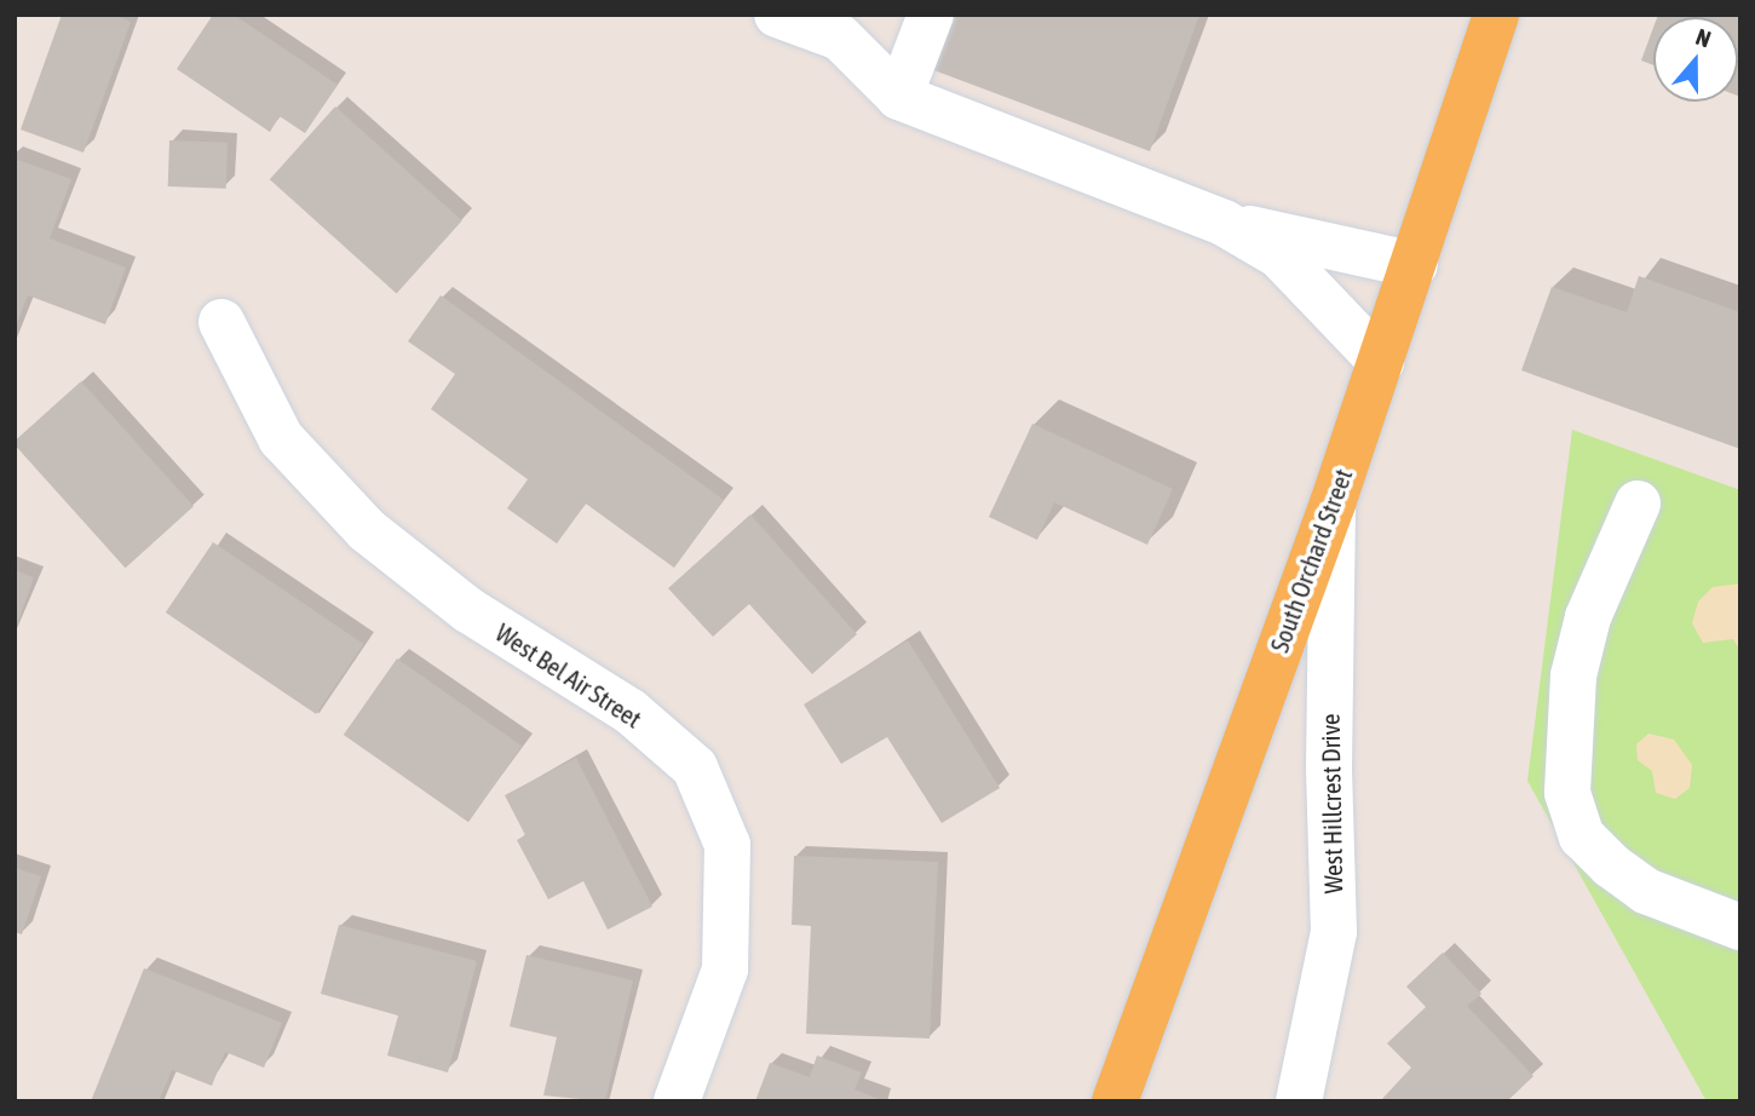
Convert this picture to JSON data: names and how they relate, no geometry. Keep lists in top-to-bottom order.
{
  "streets": {
    "main road": ["South Orchard Street"],
    "street": ["West Bel Air Street", "West Hillcrest Drive"]
  },
  "crossings": [
    ["South Orchard Street", "West Hillcrest Drive"]
  ],
  "north": "top"
}
